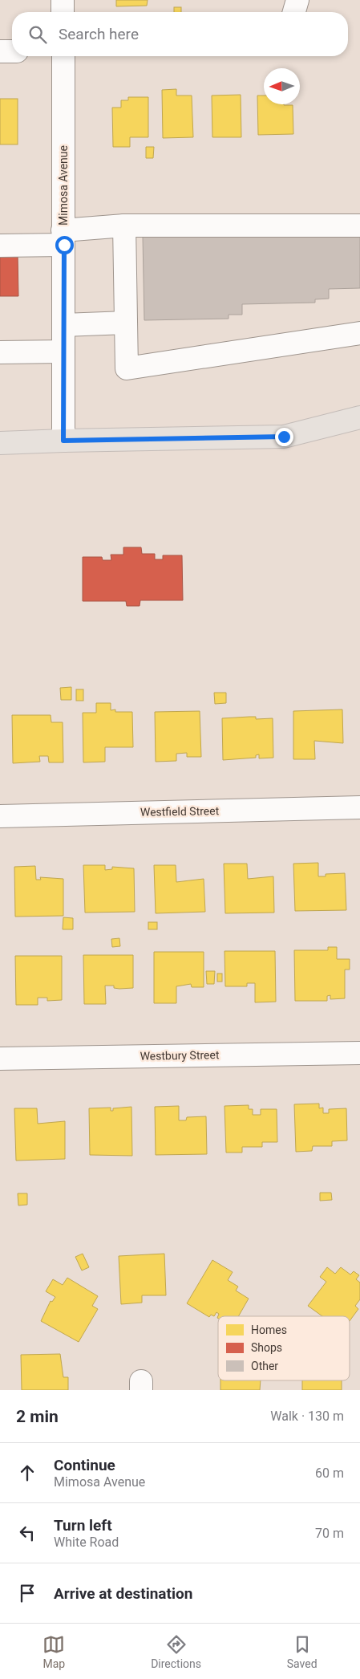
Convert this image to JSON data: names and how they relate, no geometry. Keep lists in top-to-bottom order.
{
  "streets": {
    "street": ["Mimosa Avenue", "Westfield Street", "Westbury Street"]
  },
  "legend": ["Homes", "Shops", "Other"],
  "north": "left",
  "page": {
    "search": "Search here",
    "heading": ["2 min", "Walk · 130 m"],
    "list": [
      ["Continue", "Mimosa Avenue", "60 m"],
      ["Turn left", "White Road", "70 m"],
      "Arrive at destination"
    ],
    "nav": ["Map", "Directions", "Saved"]
  }
}
